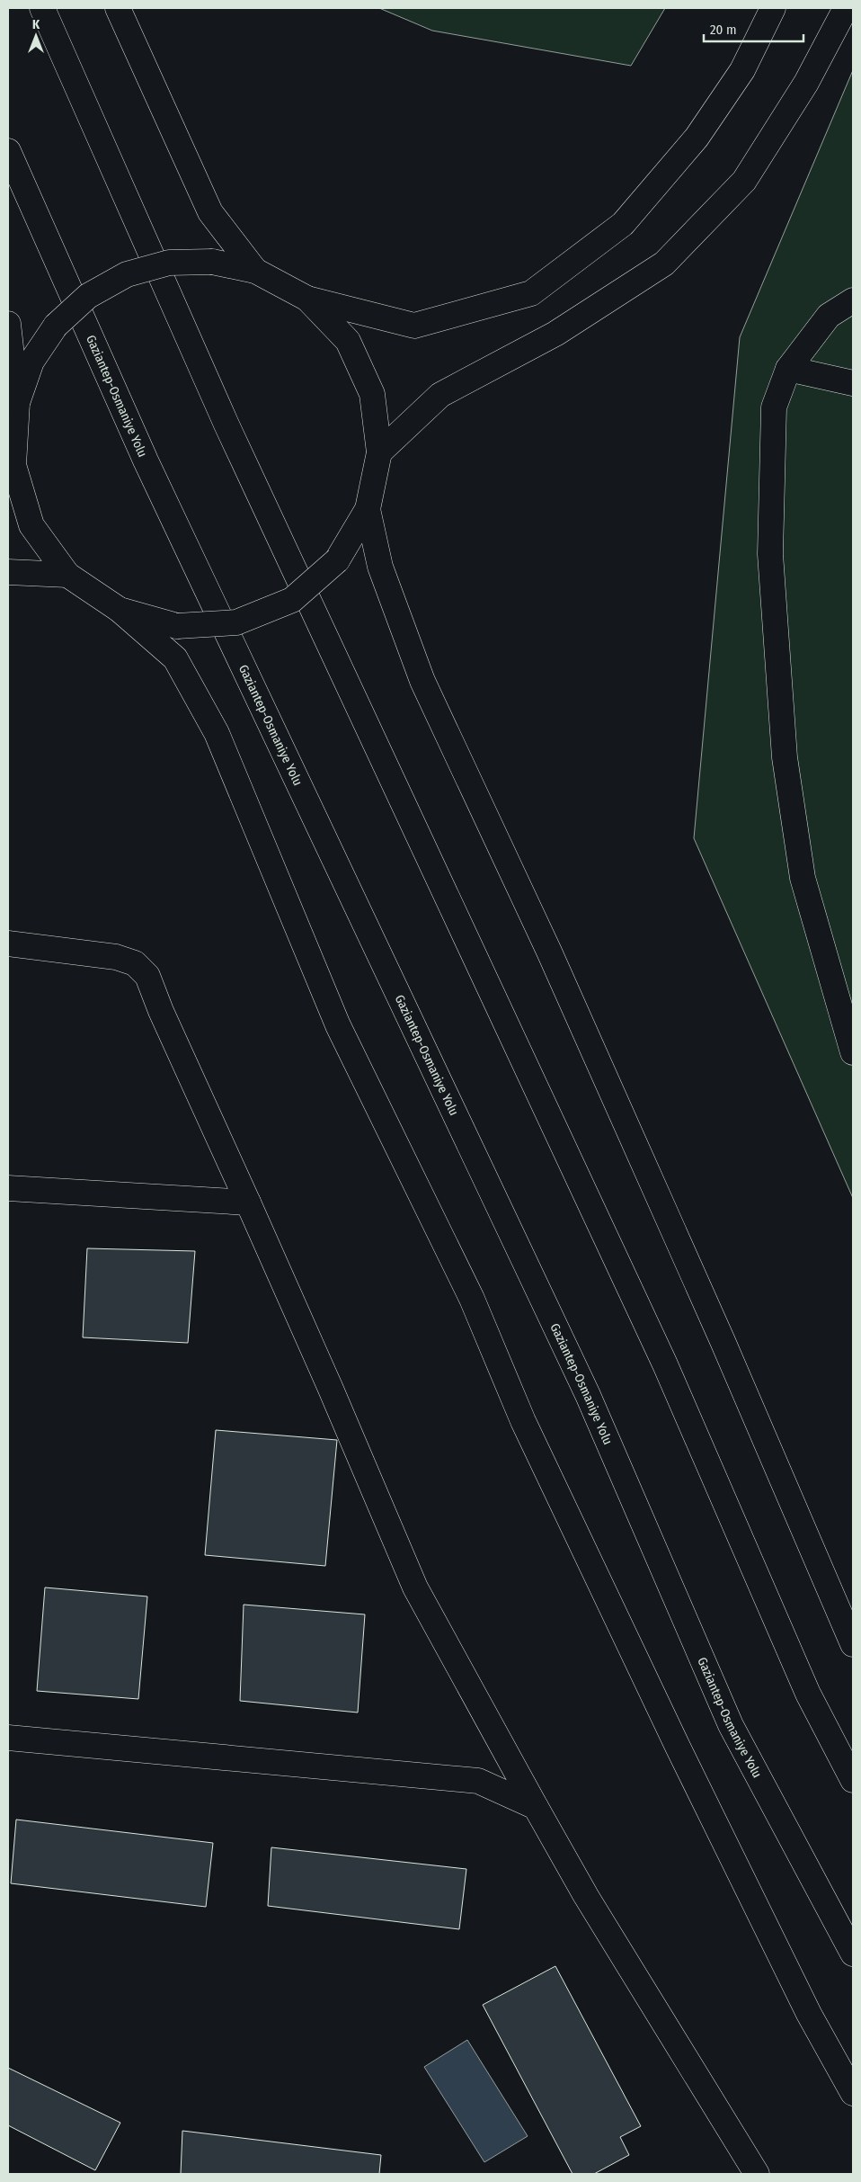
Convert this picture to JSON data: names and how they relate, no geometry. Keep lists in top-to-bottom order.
{
  "streets": {
    "main road": ["Gaziantep-Osmaniye Yolu"]
  },
  "scale_bar": "20 m",
  "north": "top"
}
